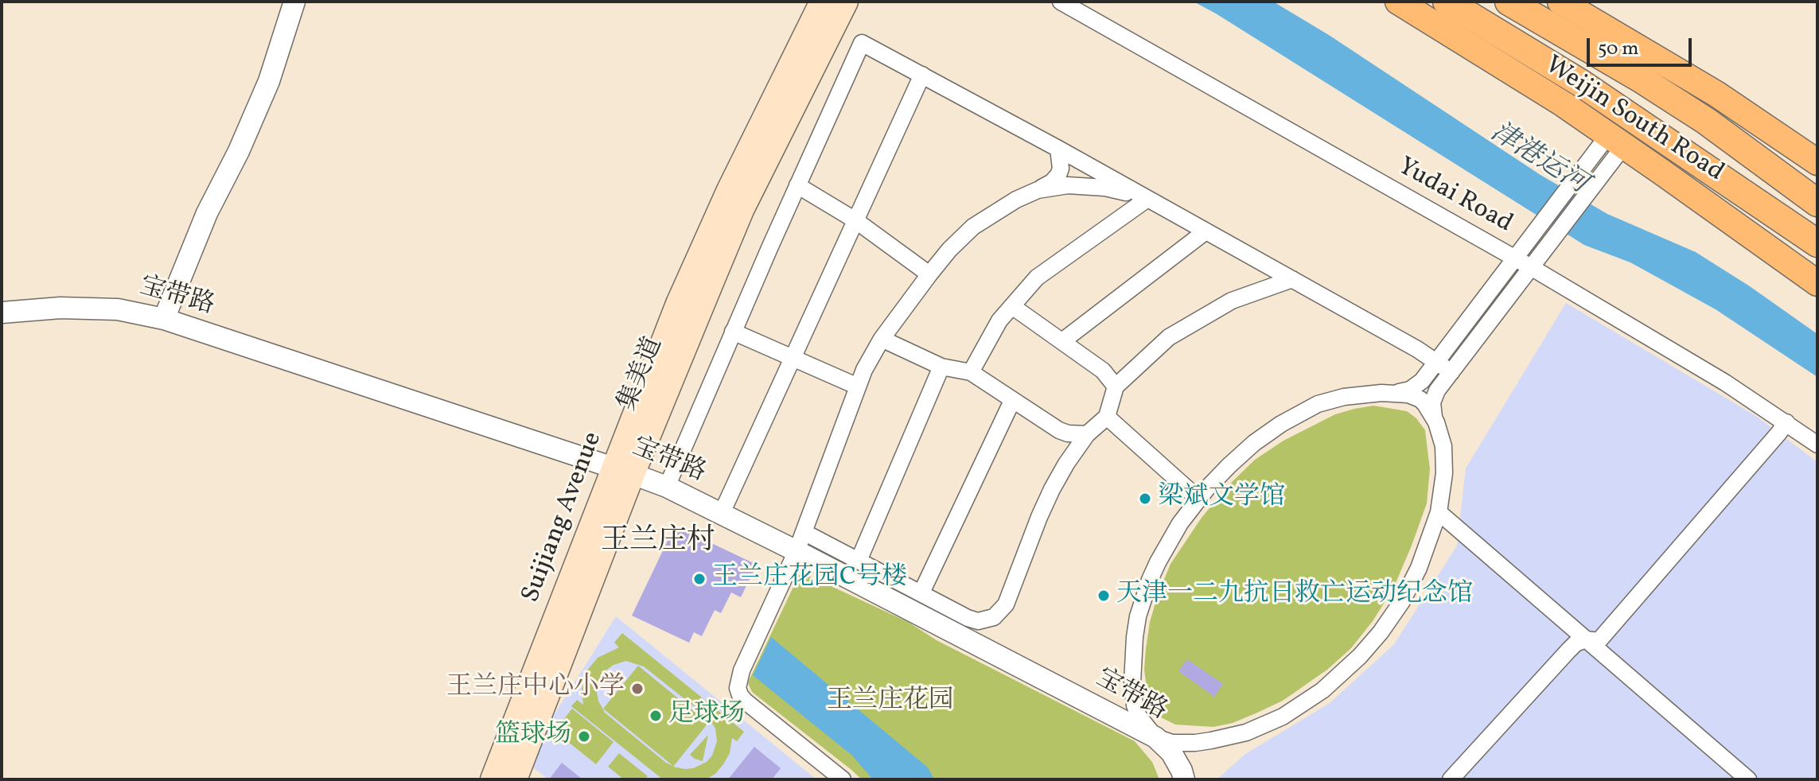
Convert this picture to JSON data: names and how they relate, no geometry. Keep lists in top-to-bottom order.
{
  "streets": {
    "highway": ["Weijin South Road"],
    "main road": ["集美道", "Suijiang Avenue"],
    "street": ["Yudai Road", "宝带路"]
  },
  "crossings": [
    ["宝带路", "集美道"],
    ["宝带路", "Suijiang Avenue"],
    ["集美道", "Suijiang Avenue"]
  ],
  "districts": ["王兰庄村"],
  "water": ["津港运河"],
  "parks": ["王兰庄花园"],
  "places": [
    "梁斌文学馆",
    "王兰庄花园C号楼",
    "天津一二九抗日救亡运动纪念馆",
    "王兰庄中心小学",
    "足球场",
    "篮球场"
  ],
  "scale_bar": "50 m"
}
